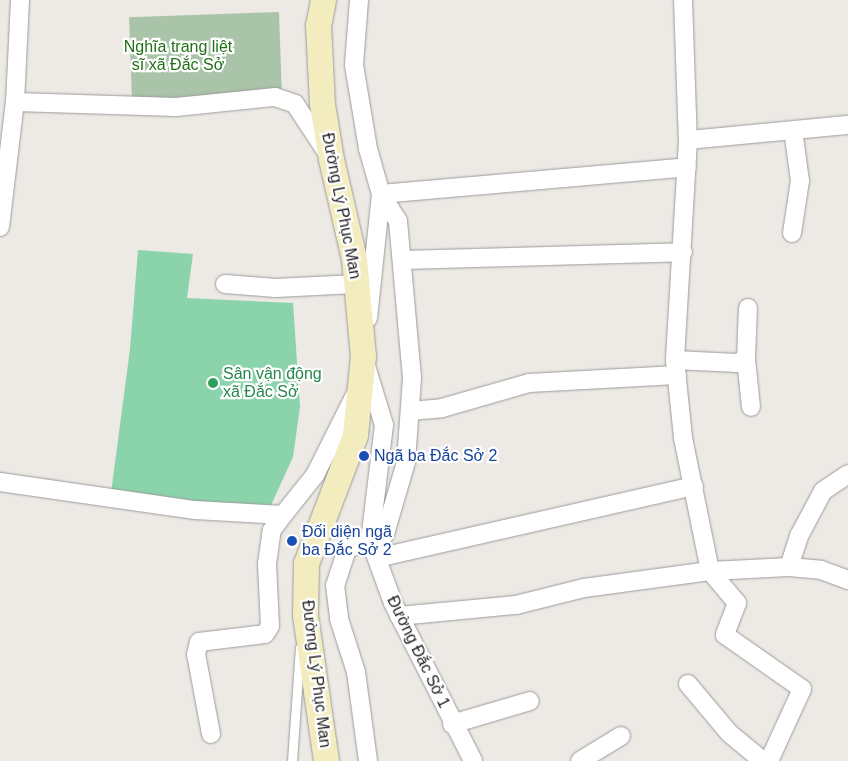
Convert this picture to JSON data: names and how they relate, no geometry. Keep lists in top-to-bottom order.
{
  "streets": {
    "main road": ["Đường Lý Phục Man"],
    "street": ["Đường Đắc Sở 1"]
  },
  "parks": ["Nghĩa trang liệt sĩ xã Đắc Sở"],
  "places": ["Sân vận động xã Đắc Sở", "Ngã ba Đắc Sở 2", "Đối diện ngã ba Đắc Sở 2"]
}
